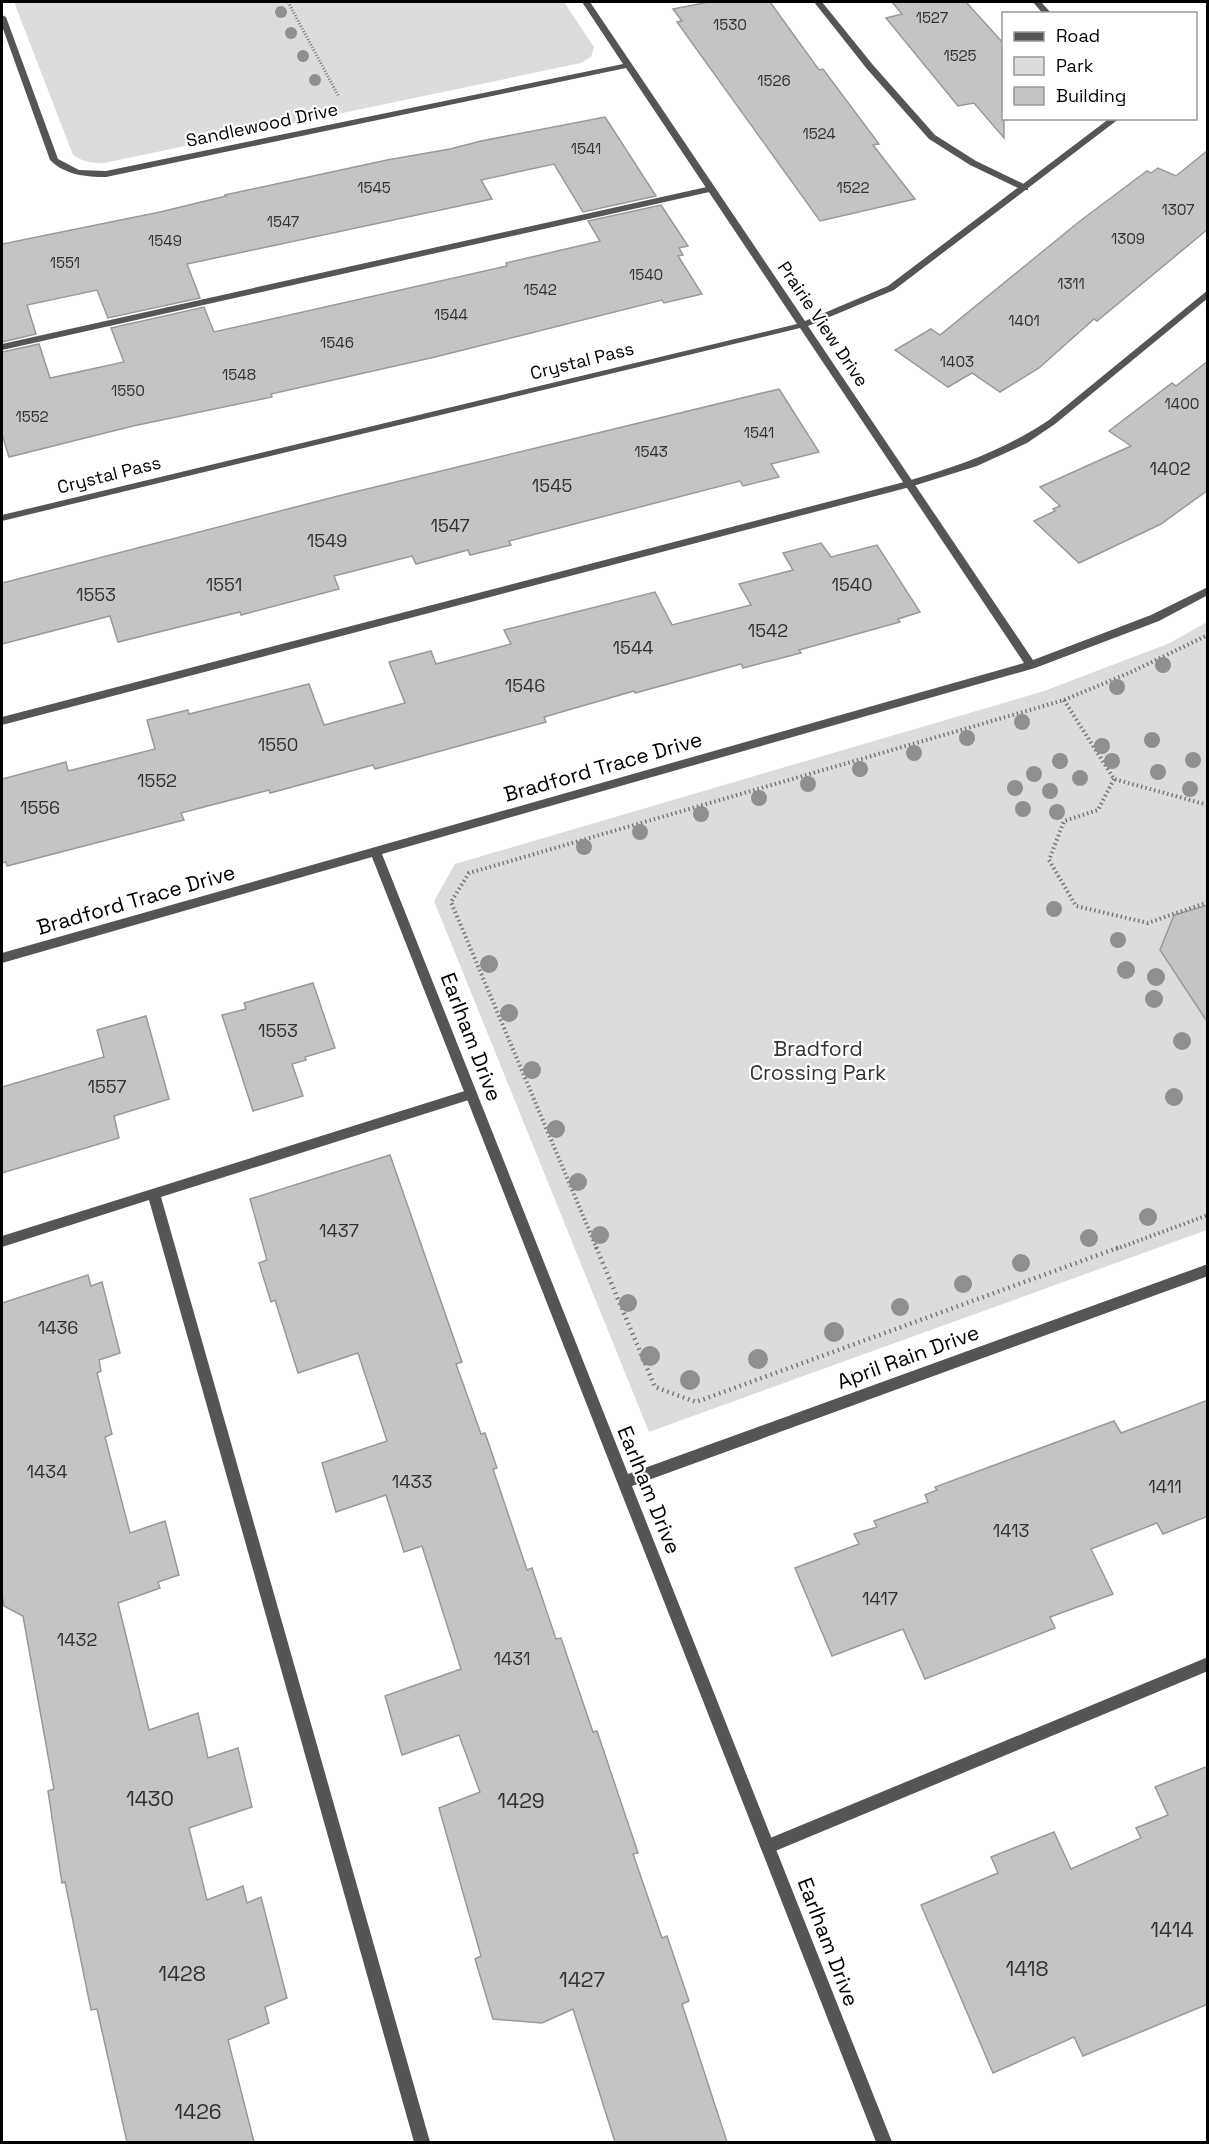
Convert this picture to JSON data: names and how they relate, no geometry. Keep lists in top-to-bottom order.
{
  "streets": {
    "street": [
      "Sandlewood Drive",
      "Prairie View Drive",
      "Crystal Pass",
      "Bradford Trace Drive",
      "Earlham Drive",
      "April Rain Drive"
    ]
  },
  "crossings": [
    ["Sandlewood Drive", "Prairie View Drive"],
    ["Prairie View Drive", "Crystal Pass"],
    ["Prairie View Drive", "Bradford Trace Drive"],
    ["Bradford Trace Drive", "Earlham Drive"],
    ["Earlham Drive", "April Rain Drive"]
  ],
  "parks": ["Bradford Crossing Park"],
  "house_numbers": [
    "1527",
    "1530",
    "1525",
    "1526",
    "1524",
    "1541",
    "1545",
    "1522",
    "1307",
    "1547",
    "1309",
    "1549",
    "1551",
    "1540",
    "1311",
    "1542",
    "1544",
    "1401",
    "1546",
    "1403",
    "1548",
    "1550",
    "1400",
    "1552",
    "1541",
    "1543",
    "1402",
    "1545",
    "1547",
    "1549",
    "1551",
    "1540",
    "1553",
    "1542",
    "1544",
    "1546",
    "1550",
    "1552",
    "1556",
    "1553",
    "1557",
    "1437",
    "1436",
    "1434",
    "1433",
    "1411",
    "1413",
    "1417",
    "1432",
    "1431",
    "1430",
    "1429",
    "1414",
    "1418",
    "1428",
    "1427",
    "1426"
  ],
  "legend": ["Road", "Park", "Building"]
}
